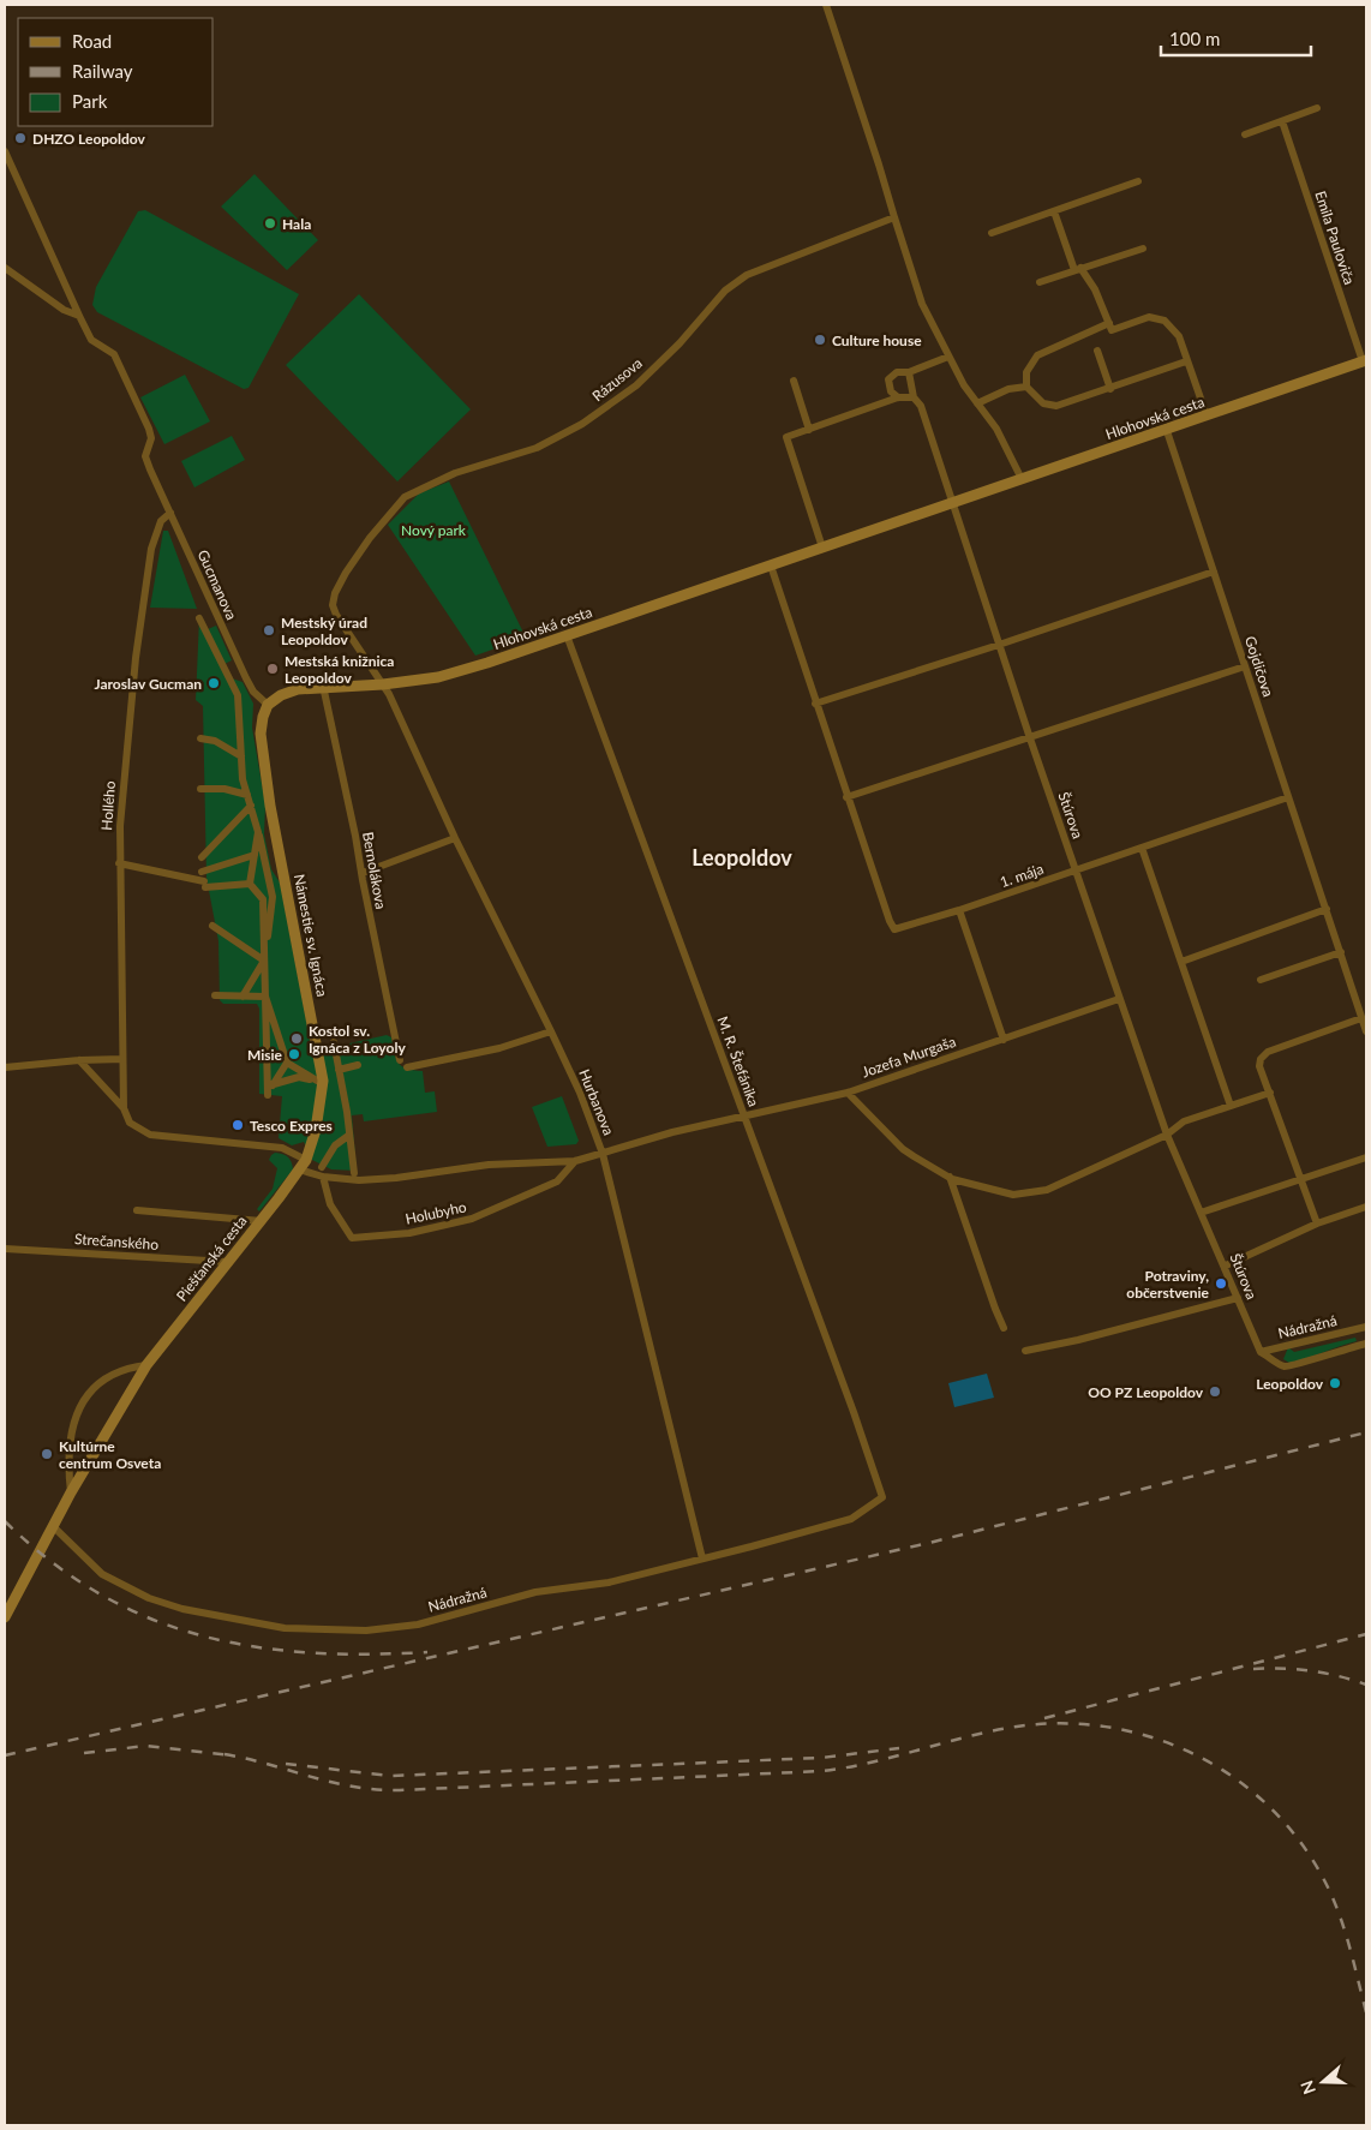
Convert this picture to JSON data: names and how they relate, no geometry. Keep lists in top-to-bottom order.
{
  "streets": {
    "street": [
      "Emila Pauloviča",
      "Rázusova",
      "Hlohovská cesta",
      "Gucmanova",
      "Gojdičova",
      "Hollého",
      "Štúrova",
      "Bernolákova",
      "1. mája",
      "Námestie sv. Ignáca",
      "Jozefa Murgaša",
      "M. R. Štefánika",
      "Hurbanova",
      "Holubyho",
      "Strečanského",
      "Piešťanská cesta",
      "Nádražná"
    ]
  },
  "crossings": [
    ["Emila Pauloviča", "Hlohovská cesta"],
    ["Rázusova", "Hlohovská cesta"],
    ["Rázusova", "Hurbanova"],
    ["Hlohovská cesta", "Gucmanova"],
    ["Hlohovská cesta", "Gojdičova"],
    ["Hlohovská cesta", "Štúrova"],
    ["Hlohovská cesta", "Bernolákova"],
    ["Hlohovská cesta", "1. mája"],
    ["Hlohovská cesta", "Námestie sv. Ignáca"],
    ["Hlohovská cesta", "M. R. Štefánika"],
    ["Hlohovská cesta", "Hurbanova"],
    ["Gucmanova", "Hollého"],
    ["Gucmanova", "Námestie sv. Ignáca"],
    ["Gojdičova", "1. mája"],
    ["Štúrova", "1. mája"],
    ["Štúrova", "Jozefa Murgaša"],
    ["Štúrova", "Nádražná"],
    ["Námestie sv. Ignáca", "Piešťanská cesta"],
    ["M. R. Štefánika", "Nádražná"],
    ["Hurbanova", "Nádražná"],
    ["Strečanského", "Piešťanská cesta"],
    ["Piešťanská cesta", "Nádražná"]
  ],
  "districts": ["Leopoldov"],
  "parks": ["Nový park"],
  "places": [
    "DHZO Leopoldov",
    "Hala",
    "Culture house",
    "Mestský úrad Leopoldov",
    "Mestská knižnica Leopoldov",
    "Jaroslav Gucman",
    "Kostol sv. Ignáca z Loyoly",
    "Misie",
    "Tesco Expres",
    "Potraviny, občerstvenie",
    "Leopoldov",
    "OO PZ Leopoldov",
    "Kultúrne centrum Osveta"
  ],
  "legend": ["Road", "Railway", "Park"],
  "scale_bar": "100 m",
  "north": "left"
}
